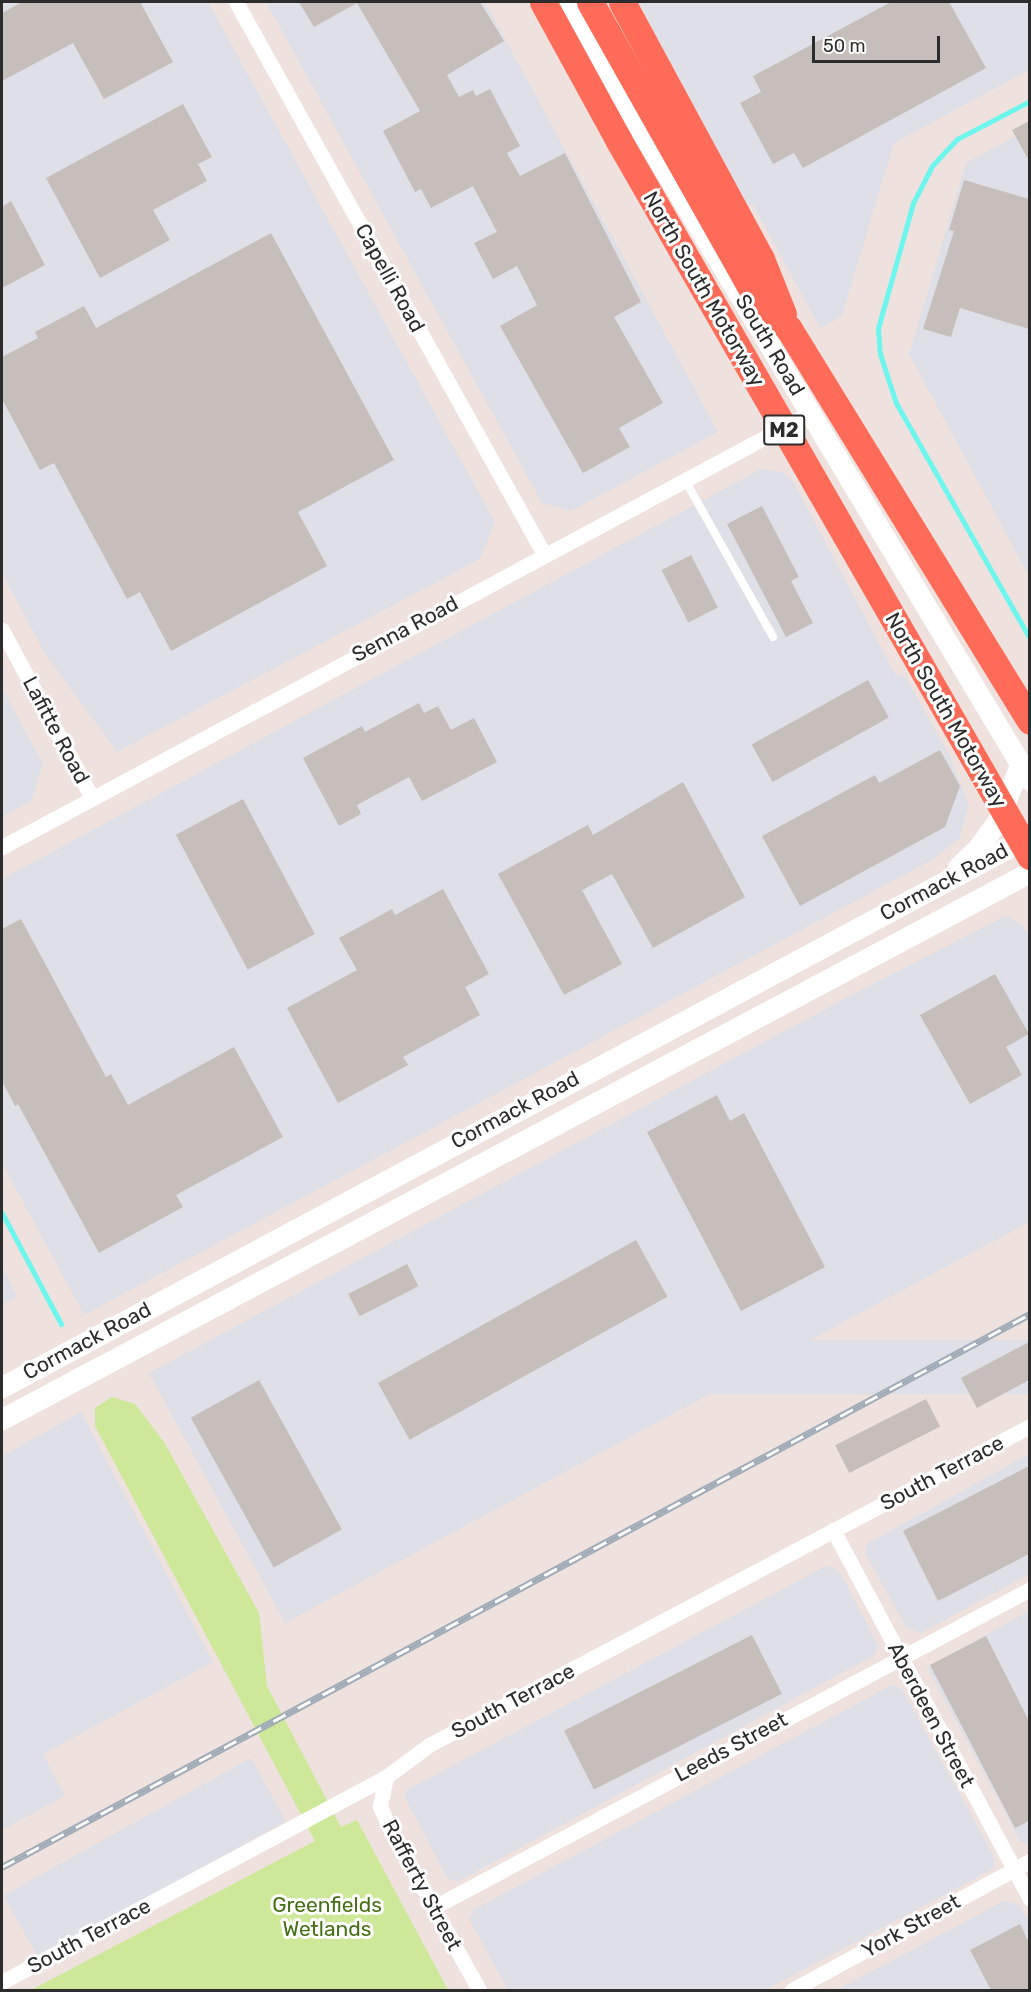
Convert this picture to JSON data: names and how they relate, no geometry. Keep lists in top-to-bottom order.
{
  "streets": {
    "highway": ["North South Motorway", "M2"],
    "street": [
      "Capelli Road",
      "South Road",
      "Senna Road",
      "Lafitte Road",
      "Cormack Road",
      "South Terrace",
      "Aberdeen Street",
      "Leeds Street",
      "Rafferty Street",
      "York Street"
    ]
  },
  "crossings": [
    ["Capelli Road", "Senna Road"],
    ["South Road", "Senna Road"],
    ["Senna Road", "Lafitte Road"],
    ["South Terrace", "Aberdeen Street"],
    ["South Terrace", "Rafferty Street"],
    ["Aberdeen Street", "Leeds Street"],
    ["Aberdeen Street", "York Street"],
    ["Leeds Street", "Rafferty Street"]
  ],
  "parks": ["Greenfields Wetlands"],
  "scale_bar": "50 m"
}
